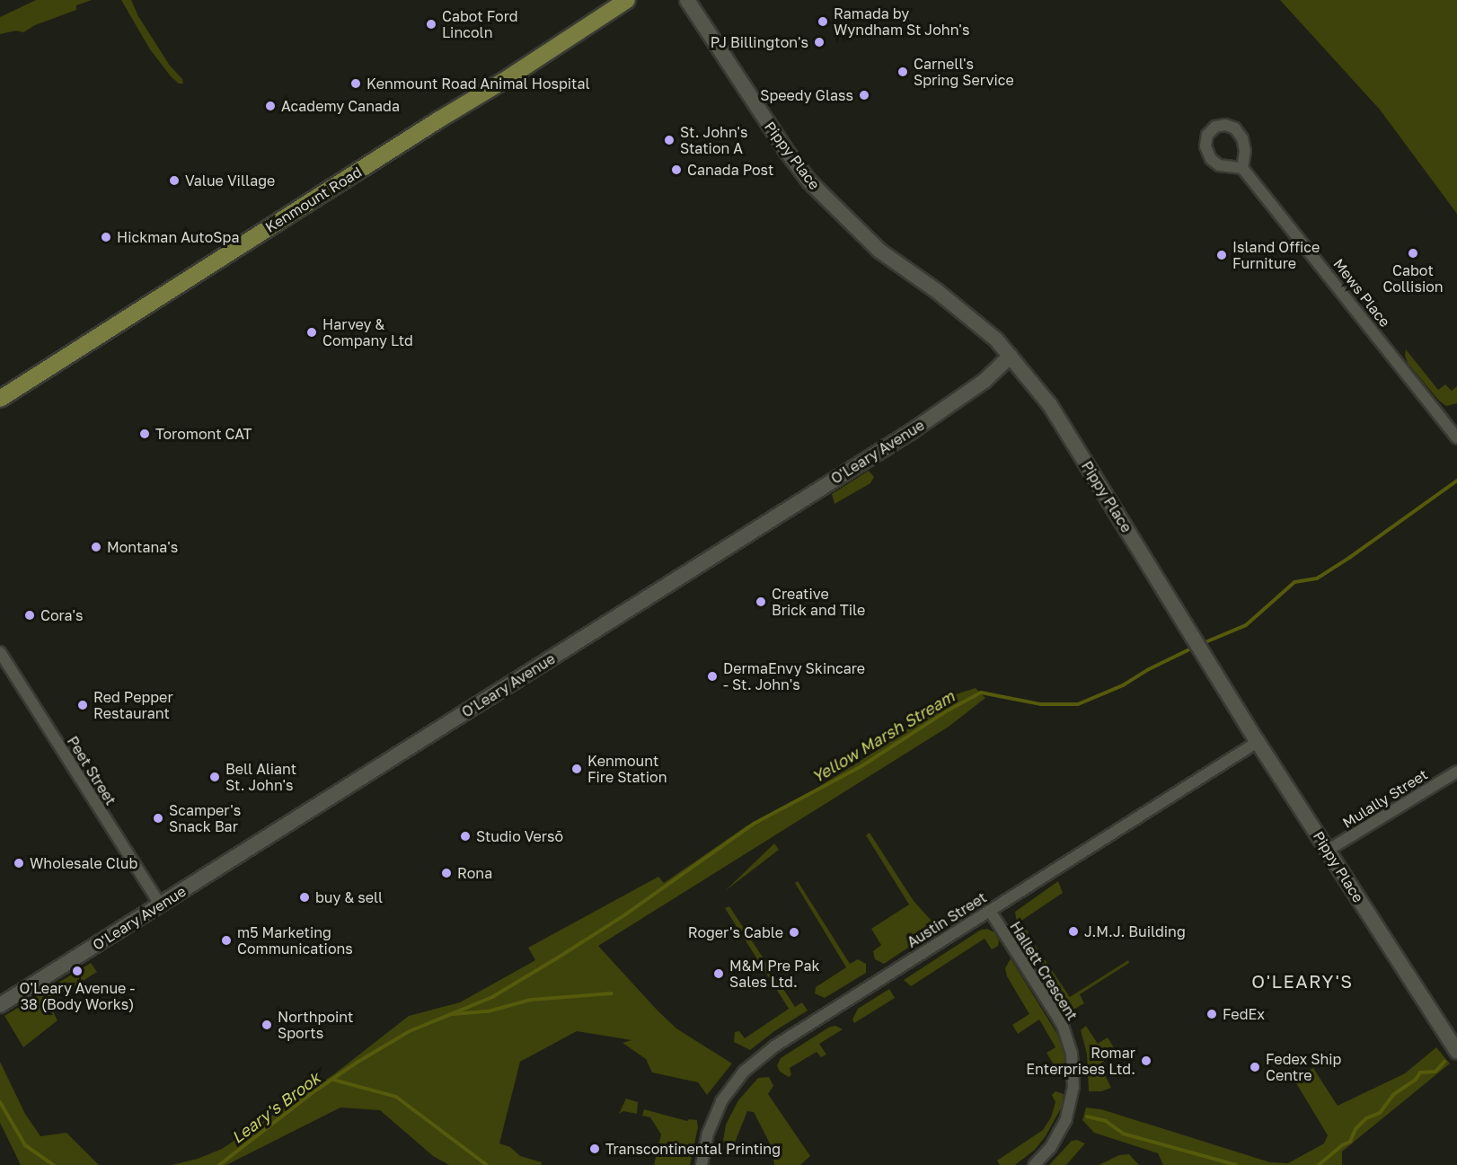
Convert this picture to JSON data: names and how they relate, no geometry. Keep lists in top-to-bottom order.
{
  "streets": {
    "main road": ["Kenmount Road"],
    "street": [
      "Pippy Place",
      "Mews Place",
      "O'Leary Avenue",
      "Peet Street",
      "Mulally Street",
      "Austin Street",
      "Hallett Crescent"
    ]
  },
  "crossings": [
    ["Pippy Place", "O'Leary Avenue"],
    ["Pippy Place", "Mulally Street"],
    ["Pippy Place", "Austin Street"],
    ["O'Leary Avenue", "Peet Street"],
    ["Austin Street", "Hallett Crescent"]
  ],
  "districts": ["O'LEARY'S"],
  "water": ["Yellow Marsh Stream", "Leary's Brook"],
  "places": [
    "Ramada by Wyndham St John's",
    "Cabot Ford Lincoln",
    "PJ Billington's",
    "Carnell's Spring Service",
    "Kenmount Road Animal Hospital",
    "Speedy Glass",
    "Academy Canada",
    "St. John's Station A",
    "Canada Post",
    "Value Village",
    "Hickman AutoSpa",
    "Cabot Collision",
    "Island Office Furniture",
    "Harvey & Company Ltd",
    "Toromont CAT",
    "Montana's",
    "Creative Brick and Tile",
    "Cora's",
    "DermaEnvy Skincare - St. John's",
    "Red Pepper Restaurant",
    "Kenmount Fire Station",
    "Bell Aliant St. John's",
    "Scamper's Snack Bar",
    "Studio Versō",
    "Wholesale Club",
    "Rona",
    "buy & sell",
    "J.M.J. Building",
    "Roger's Cable",
    "m5 Marketing Communications",
    "O'Leary Avenue - 38 (Body Works)",
    "M&M Pre Pak Sales Ltd.",
    "FedEx",
    "Northpoint Sports",
    "Romar Enterprises Ltd.",
    "Fedex Ship Centre",
    "Transcontinental Printing"
  ]
}
